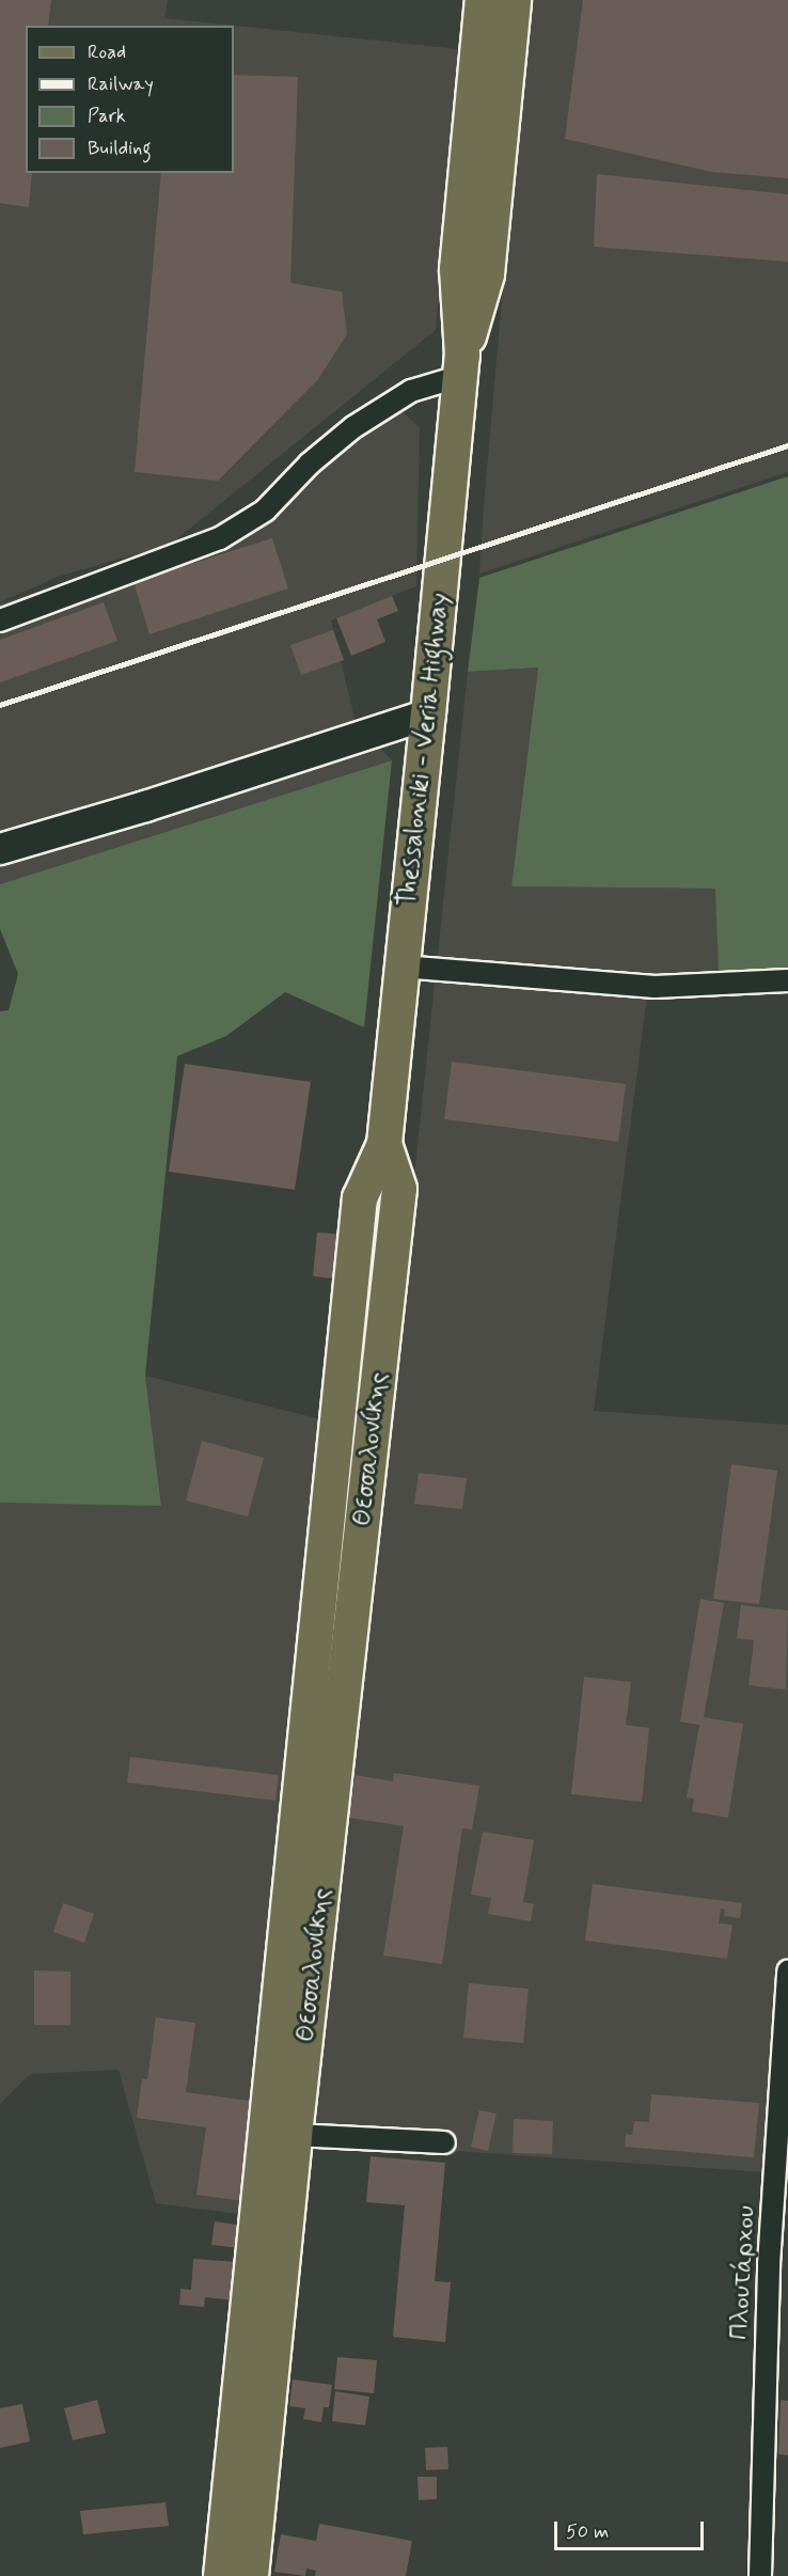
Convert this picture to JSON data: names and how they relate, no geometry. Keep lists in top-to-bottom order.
{
  "streets": {
    "main road": ["Thessaloniki - Veria Highway", "Θεσσαλονίκης"],
    "street": ["Πλουτάρχου"]
  },
  "crossings": [
    ["Thessaloniki - Veria Highway", "Θεσσαλονίκης"]
  ],
  "legend": [
    "Road",
    "Railway",
    "Park",
    "Building"
  ],
  "scale_bar": "50 m"
}
